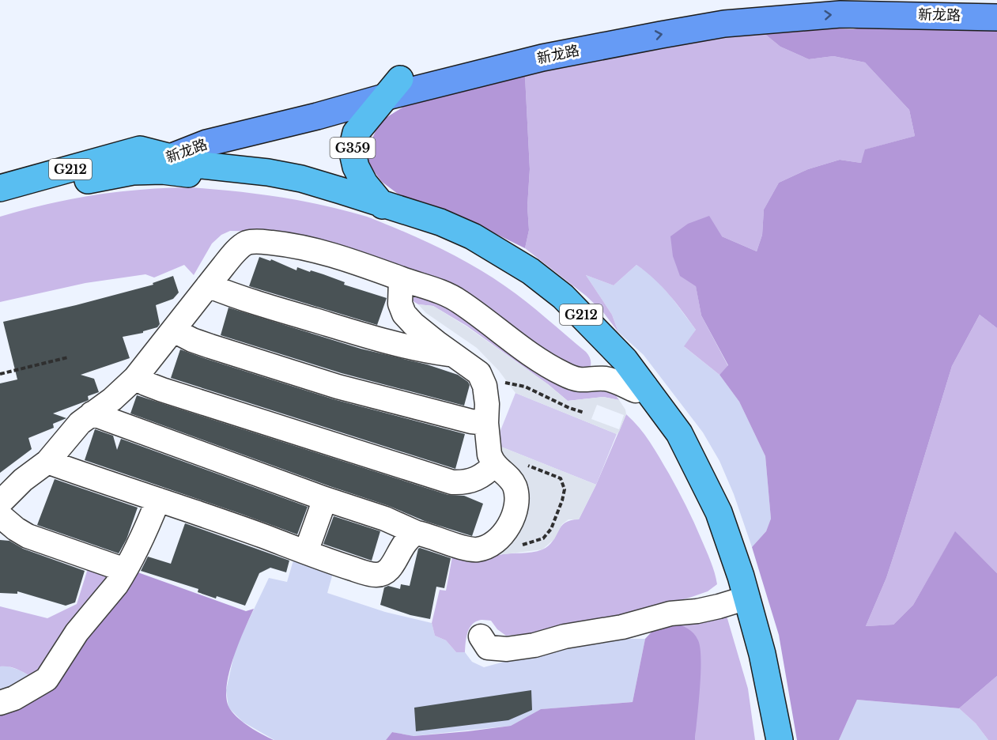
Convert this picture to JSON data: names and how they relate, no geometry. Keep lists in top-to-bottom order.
{
  "streets": {
    "highway": ["G359", "G212"],
    "main road": ["新龙路"]
  },
  "crossings": [
    ["新龙路", "G359"],
    ["新龙路", "G212"],
    ["G359", "G212"]
  ]
}
